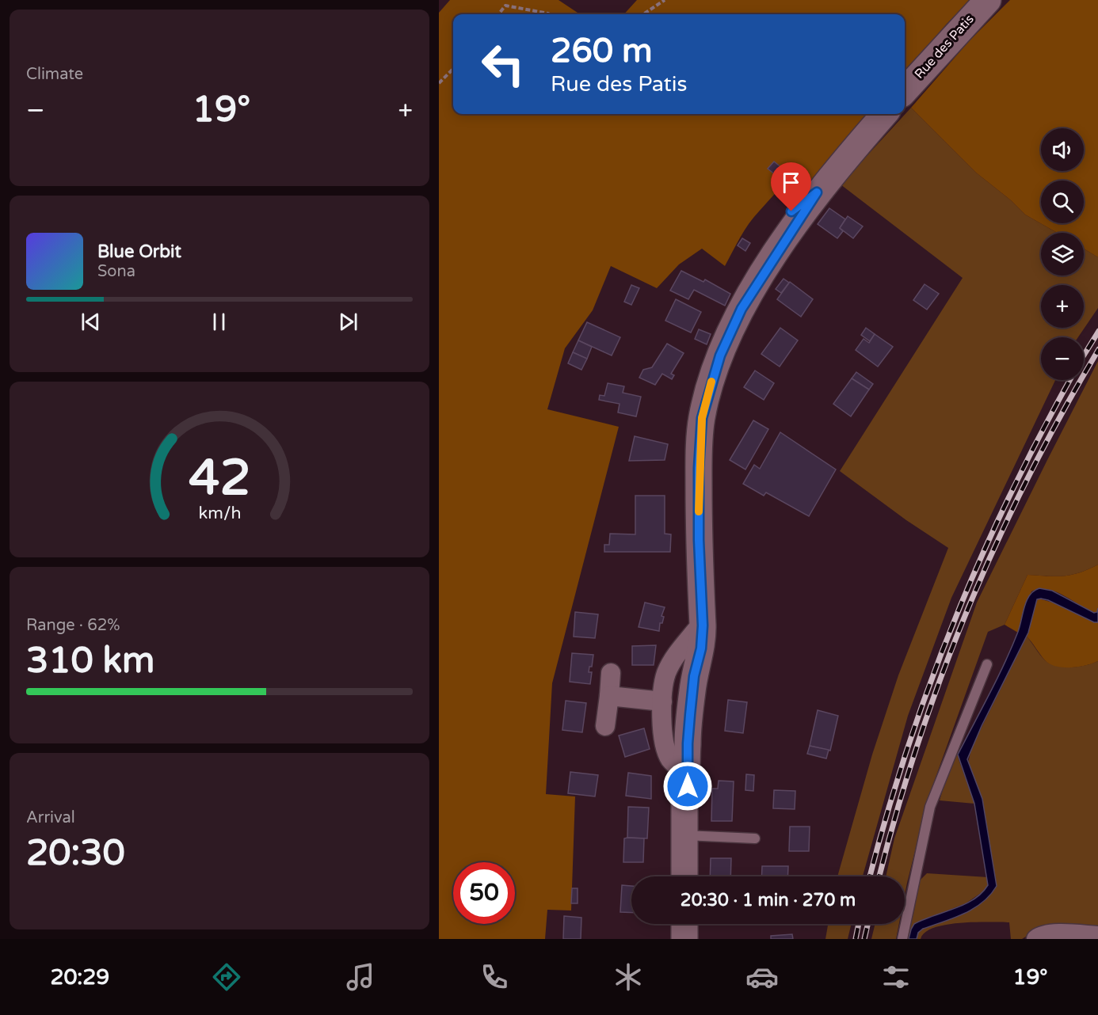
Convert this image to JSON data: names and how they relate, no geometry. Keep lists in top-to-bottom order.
{
  "streets": {
    "main road": ["Rue des Patis"]
  },
  "page": {
    "tile": [
      "Climate",
      ["Range · 62%", "310 km"],
      ["Arrival", "20:30"]
    ],
    "turn": ["260 m", "Rue des Patis"],
    "heat": ["−", "19°", "+"],
    "map_buttons": ["+", "−"],
    "song": ["Blue Orbit", "Sona"],
    "limit": "50",
    "trip": "20:30 · 1 min · 270 m",
    "tabs": ["20:29", "19°"],
    "gauge": ["42", "km/h"]
  }
}
